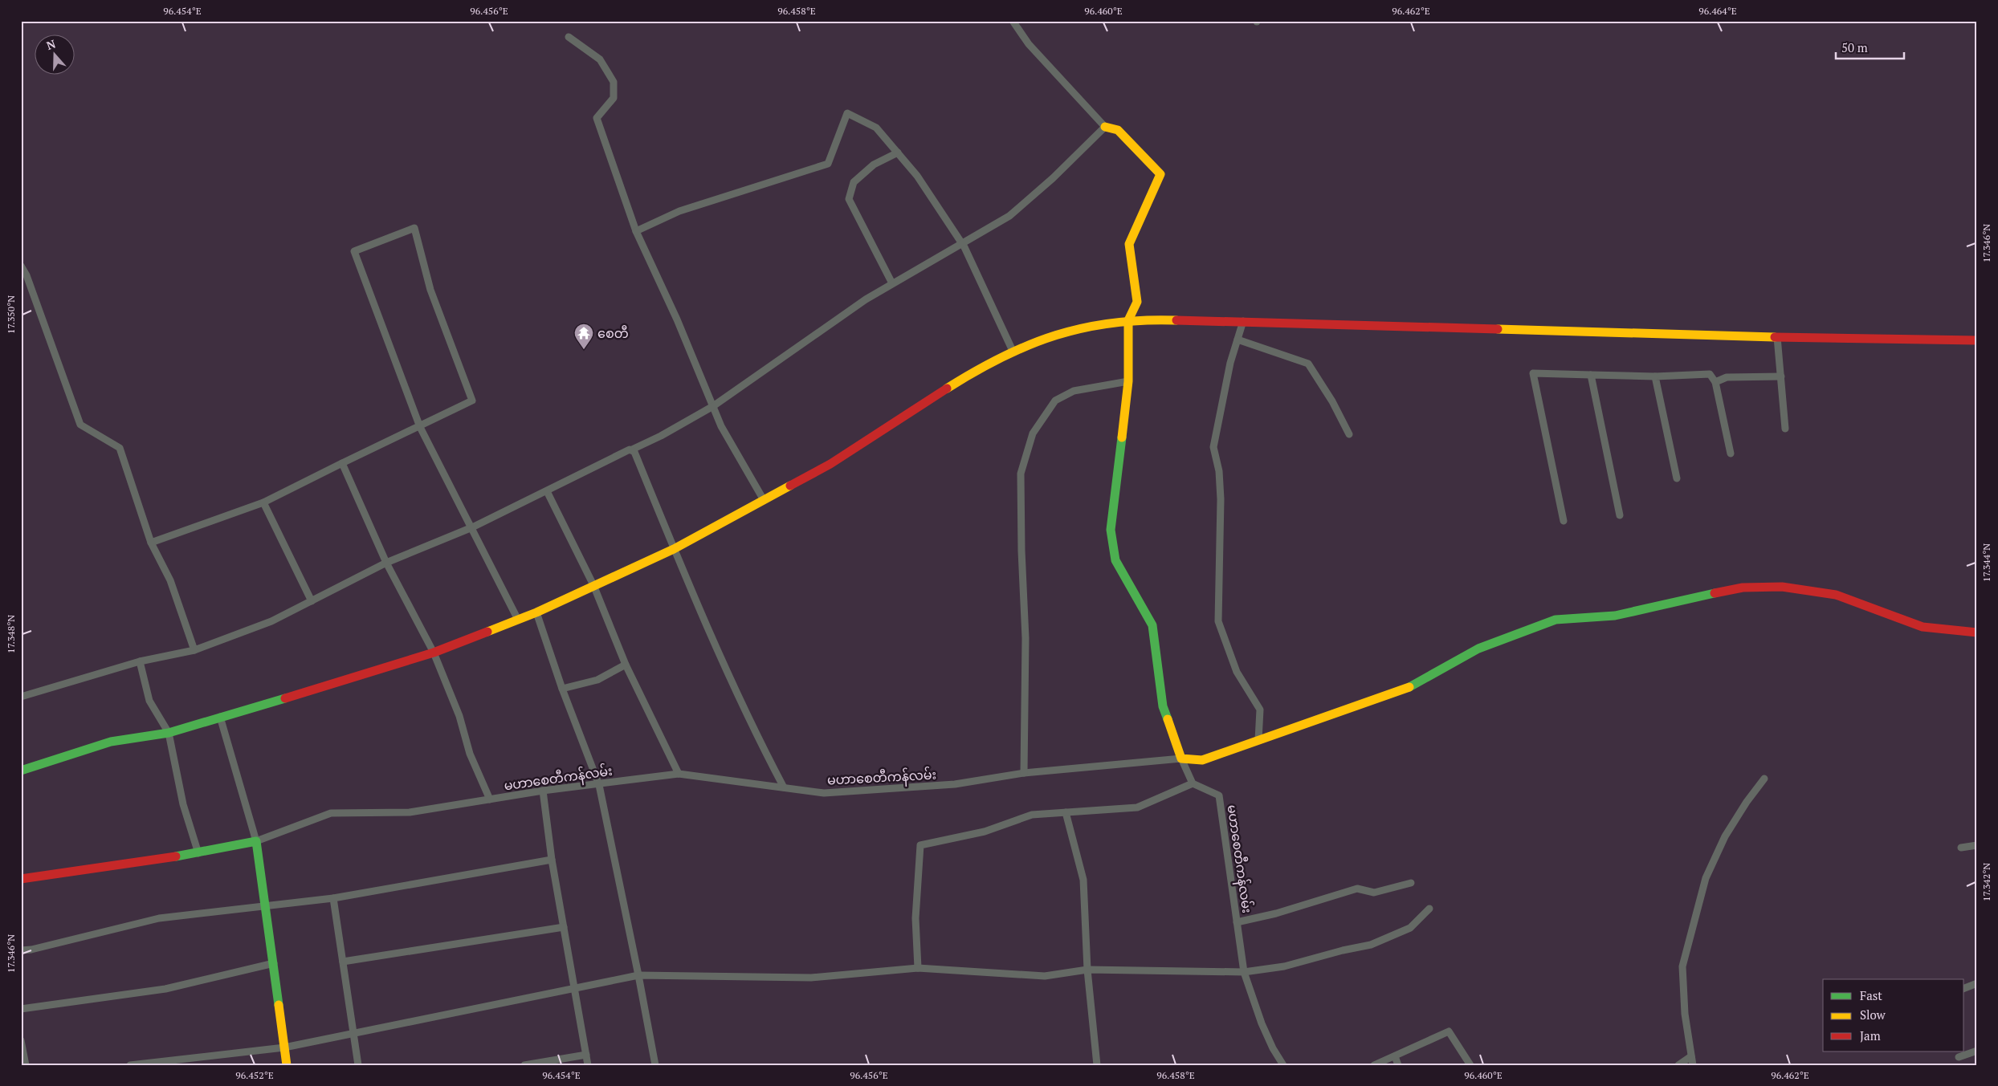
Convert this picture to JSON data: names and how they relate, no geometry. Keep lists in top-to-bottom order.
{
  "streets": {
    "street": ["မဟာစေတီကန်လမ်း"]
  },
  "places": {
    "temple": ["စေတီ"]
  },
  "legend": ["Fast", "Slow", "Jam"],
  "scale_bar": "50 m",
  "north": "top",
  "coordinates": [
    "96.454°E",
    "96.456°E",
    "96.458°E",
    "96.460°E",
    "96.462°E",
    "96.464°E",
    "17.346°N",
    "17.350°N",
    "17.344°N",
    "17.348°N",
    "17.342°N",
    "96.452°E"
  ]
}
